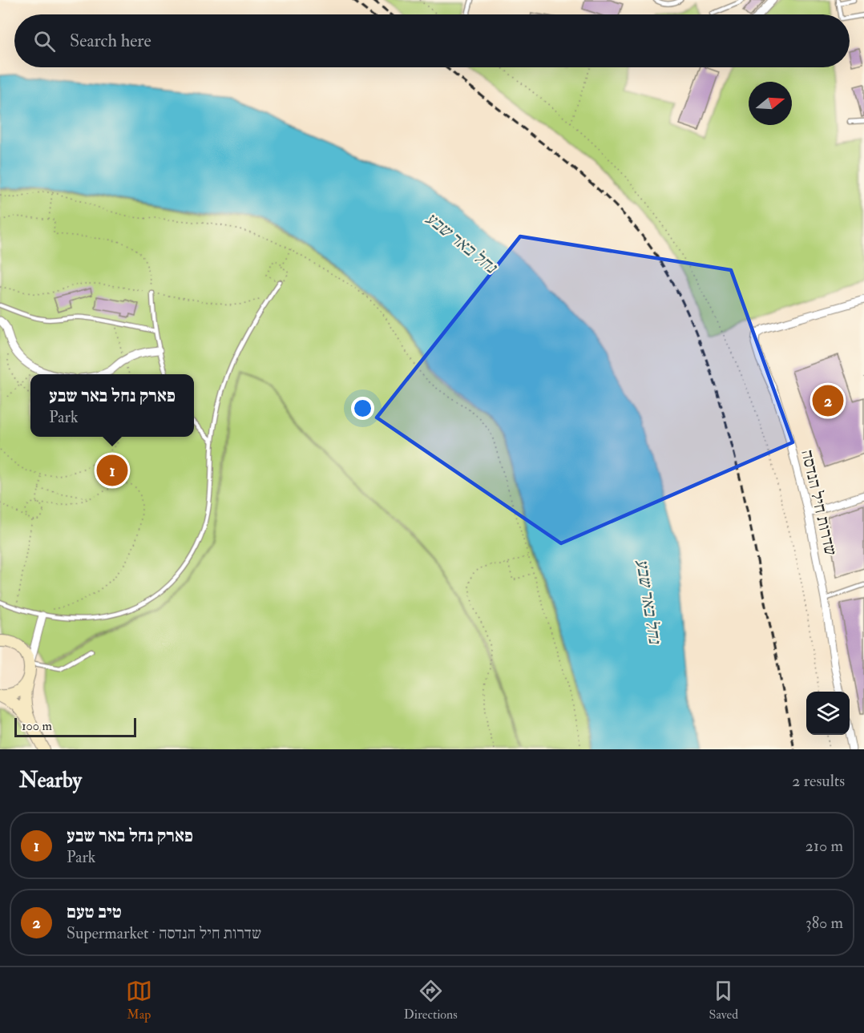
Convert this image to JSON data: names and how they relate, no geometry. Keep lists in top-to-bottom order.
{
  "streets": {
    "street": ["שדרות חיל הנדסה"]
  },
  "water": ["נחל באר שבע"],
  "scale_bar": "100 m",
  "north": "right",
  "page": {
    "search": "Search here",
    "popup": ["פארק נחל באר שבע", "Park"],
    "pins": ["2", "1"],
    "scale": "100 m",
    "heading": ["Nearby", "2 results"],
    "list": [
      {
        "mark": "1",
        "name": "פארק נחל באר שבע",
        "note": "Park",
        "value": "210 m"
      },
      {
        "mark": "2",
        "name": "טיב טעם",
        "note": "Supermarket · שדרות חיל הנדסה",
        "value": "380 m"
      }
    ],
    "nav": ["Map", "Directions", "Saved"]
  }
}
